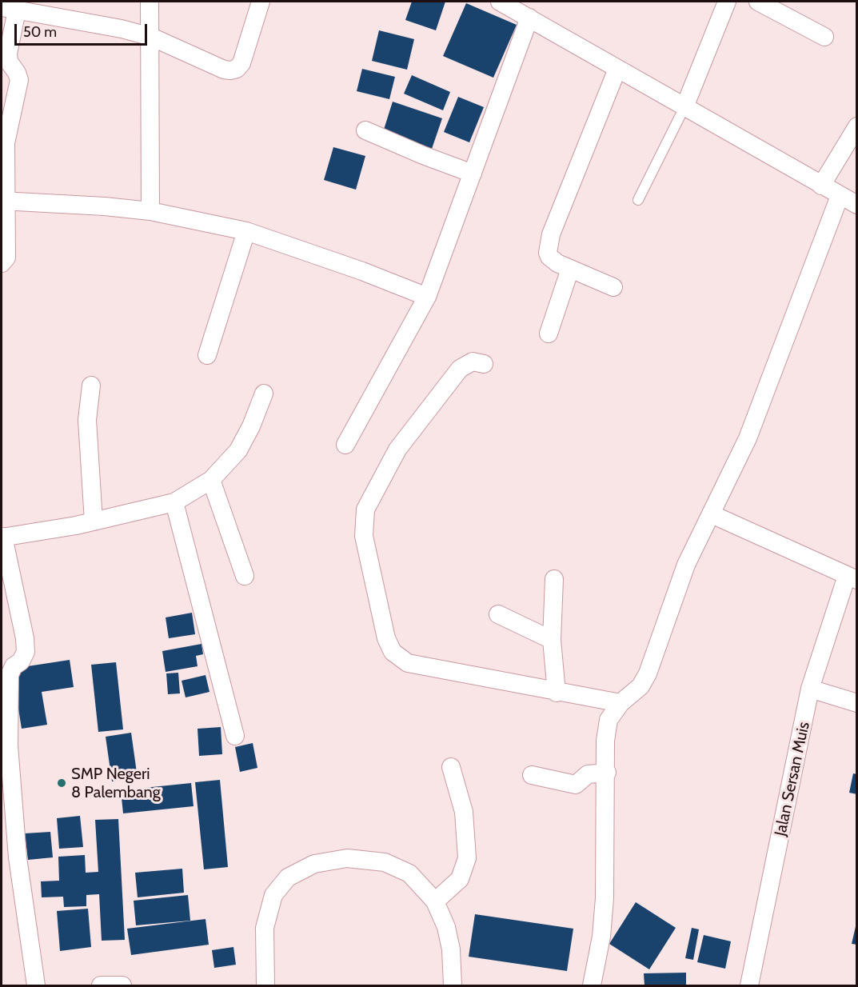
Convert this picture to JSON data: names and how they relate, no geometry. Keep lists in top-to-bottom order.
{
  "streets": {
    "street": ["Jalan Sersan Muis"]
  },
  "places": ["SMP Negeri 8 Palembang"],
  "scale_bar": "50 m"
}
